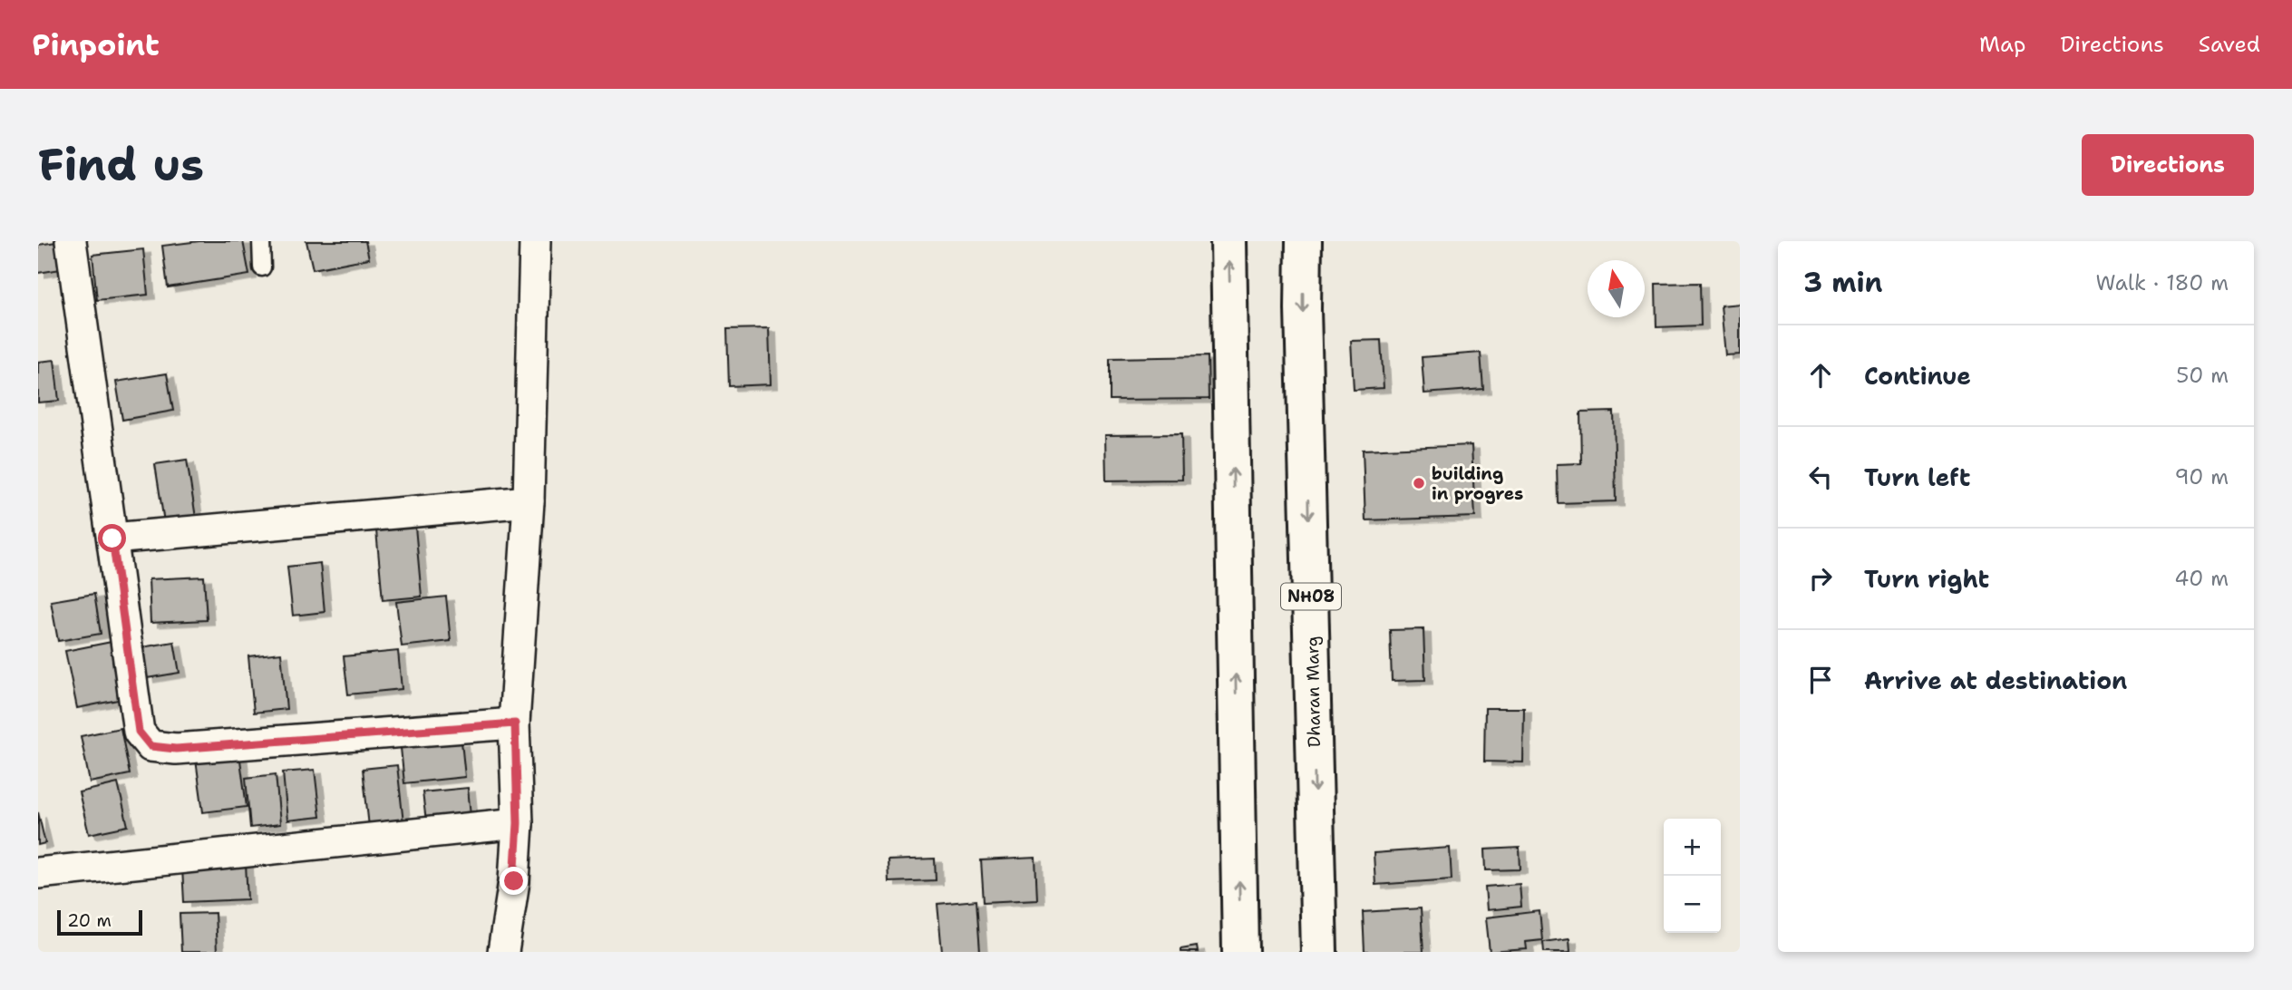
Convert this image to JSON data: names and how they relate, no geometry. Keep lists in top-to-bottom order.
{
  "streets": {
    "main road": ["NH08", "Dharan Marg"]
  },
  "places": ["building in progres"],
  "scale_bar": "20 m",
  "north": "top",
  "page": {
    "header": "Pinpoint",
    "nav": ["Map", "Directions", "Saved"],
    "buttons": "Directions",
    "title": "Find us",
    "heading": ["3 min", "Walk · 180 m"],
    "list": [
      ["Continue", "50 m"],
      ["Turn left", "90 m"],
      ["Turn right", "40 m"],
      "Arrive at destination"
    ],
    "map_buttons": ["+", "−"],
    "scale": "20 m"
  }
}
